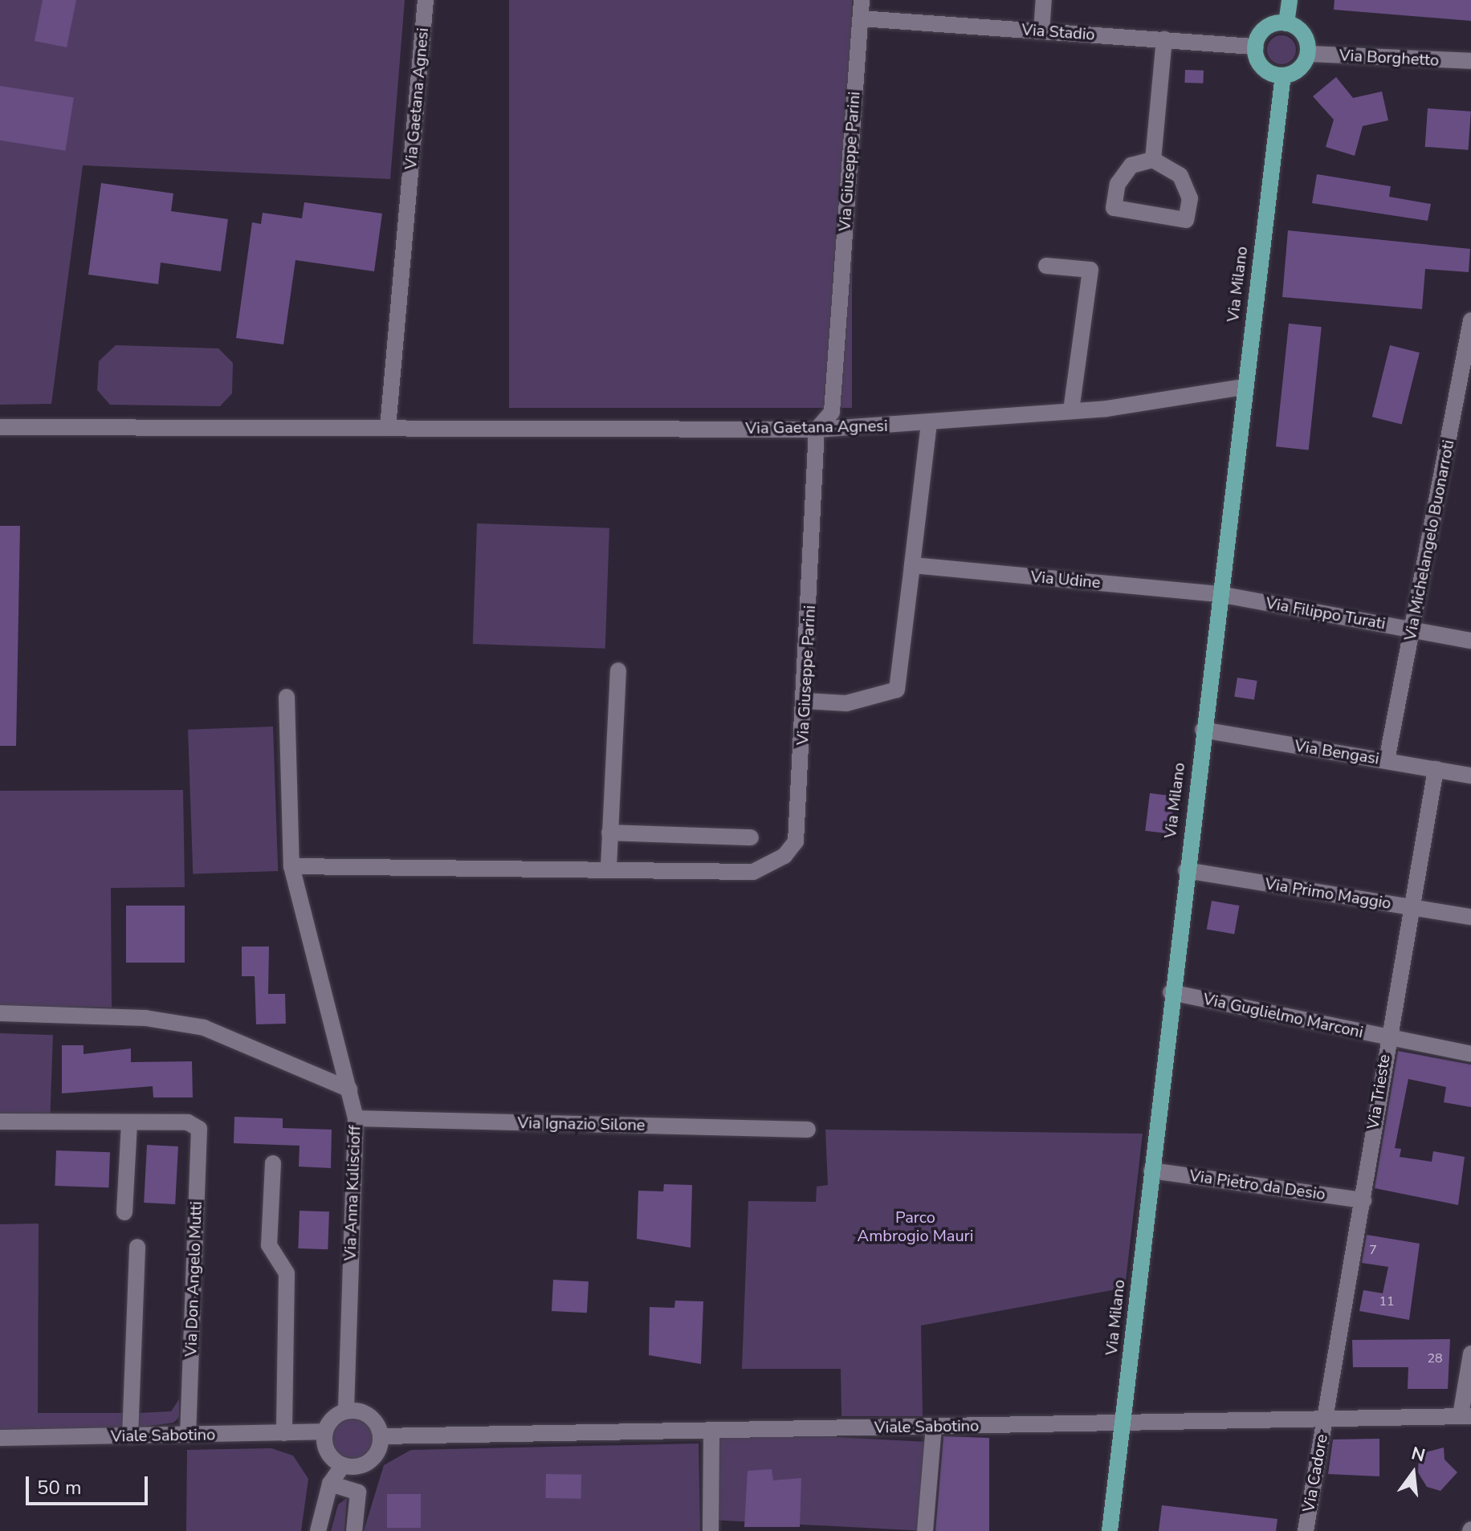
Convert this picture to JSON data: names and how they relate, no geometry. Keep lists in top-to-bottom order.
{
  "streets": {
    "main road": ["Via Milano"],
    "street": [
      "Via Stadio",
      "Via Borghetto",
      "Via Gaetana Agnesi",
      "Via Giuseppe Parini",
      "Via Michelangelo Buonarroti",
      "Via Udine",
      "Via Filippo Turati",
      "Via Bengasi",
      "Via Primo Maggio",
      "Via Guglielmo Marconi",
      "Via Trieste",
      "Via Ignazio Silone",
      "Via Pietro da Desio",
      "Via Anna Kuliscioff",
      "Via Don Angelo Mutti",
      "Viale Sabotino",
      "Via Cadore"
    ]
  },
  "crossings": [
    ["Via Stadio", "Via Borghetto"],
    ["Via Stadio", "Via Giuseppe Parini"],
    ["Via Stadio", "Via Milano"],
    ["Via Borghetto", "Via Milano"],
    ["Via Gaetana Agnesi", "Via Giuseppe Parini"],
    ["Via Gaetana Agnesi", "Via Milano"],
    ["Via Giuseppe Parini", "Via Anna Kuliscioff"],
    ["Via Milano", "Via Udine"],
    ["Via Milano", "Via Filippo Turati"],
    ["Via Milano", "Via Bengasi"],
    ["Via Milano", "Via Primo Maggio"],
    ["Via Milano", "Via Guglielmo Marconi"],
    ["Via Milano", "Via Pietro da Desio"],
    ["Via Milano", "Viale Sabotino"],
    ["Via Michelangelo Buonarroti", "Via Filippo Turati"],
    ["Via Michelangelo Buonarroti", "Via Bengasi"],
    ["Via Udine", "Via Filippo Turati"],
    ["Via Bengasi", "Via Trieste"],
    ["Via Primo Maggio", "Via Trieste"],
    ["Via Guglielmo Marconi", "Via Trieste"],
    ["Via Trieste", "Via Pietro da Desio"],
    ["Via Trieste", "Viale Sabotino"],
    ["Via Trieste", "Via Cadore"],
    ["Via Ignazio Silone", "Via Anna Kuliscioff"],
    ["Via Anna Kuliscioff", "Viale Sabotino"],
    ["Via Don Angelo Mutti", "Viale Sabotino"],
    ["Viale Sabotino", "Via Cadore"]
  ],
  "parks": ["Parco Ambrogio Mauri"],
  "house_numbers": ["7", "11", "28"],
  "scale_bar": "50 m",
  "north": "top"
}
